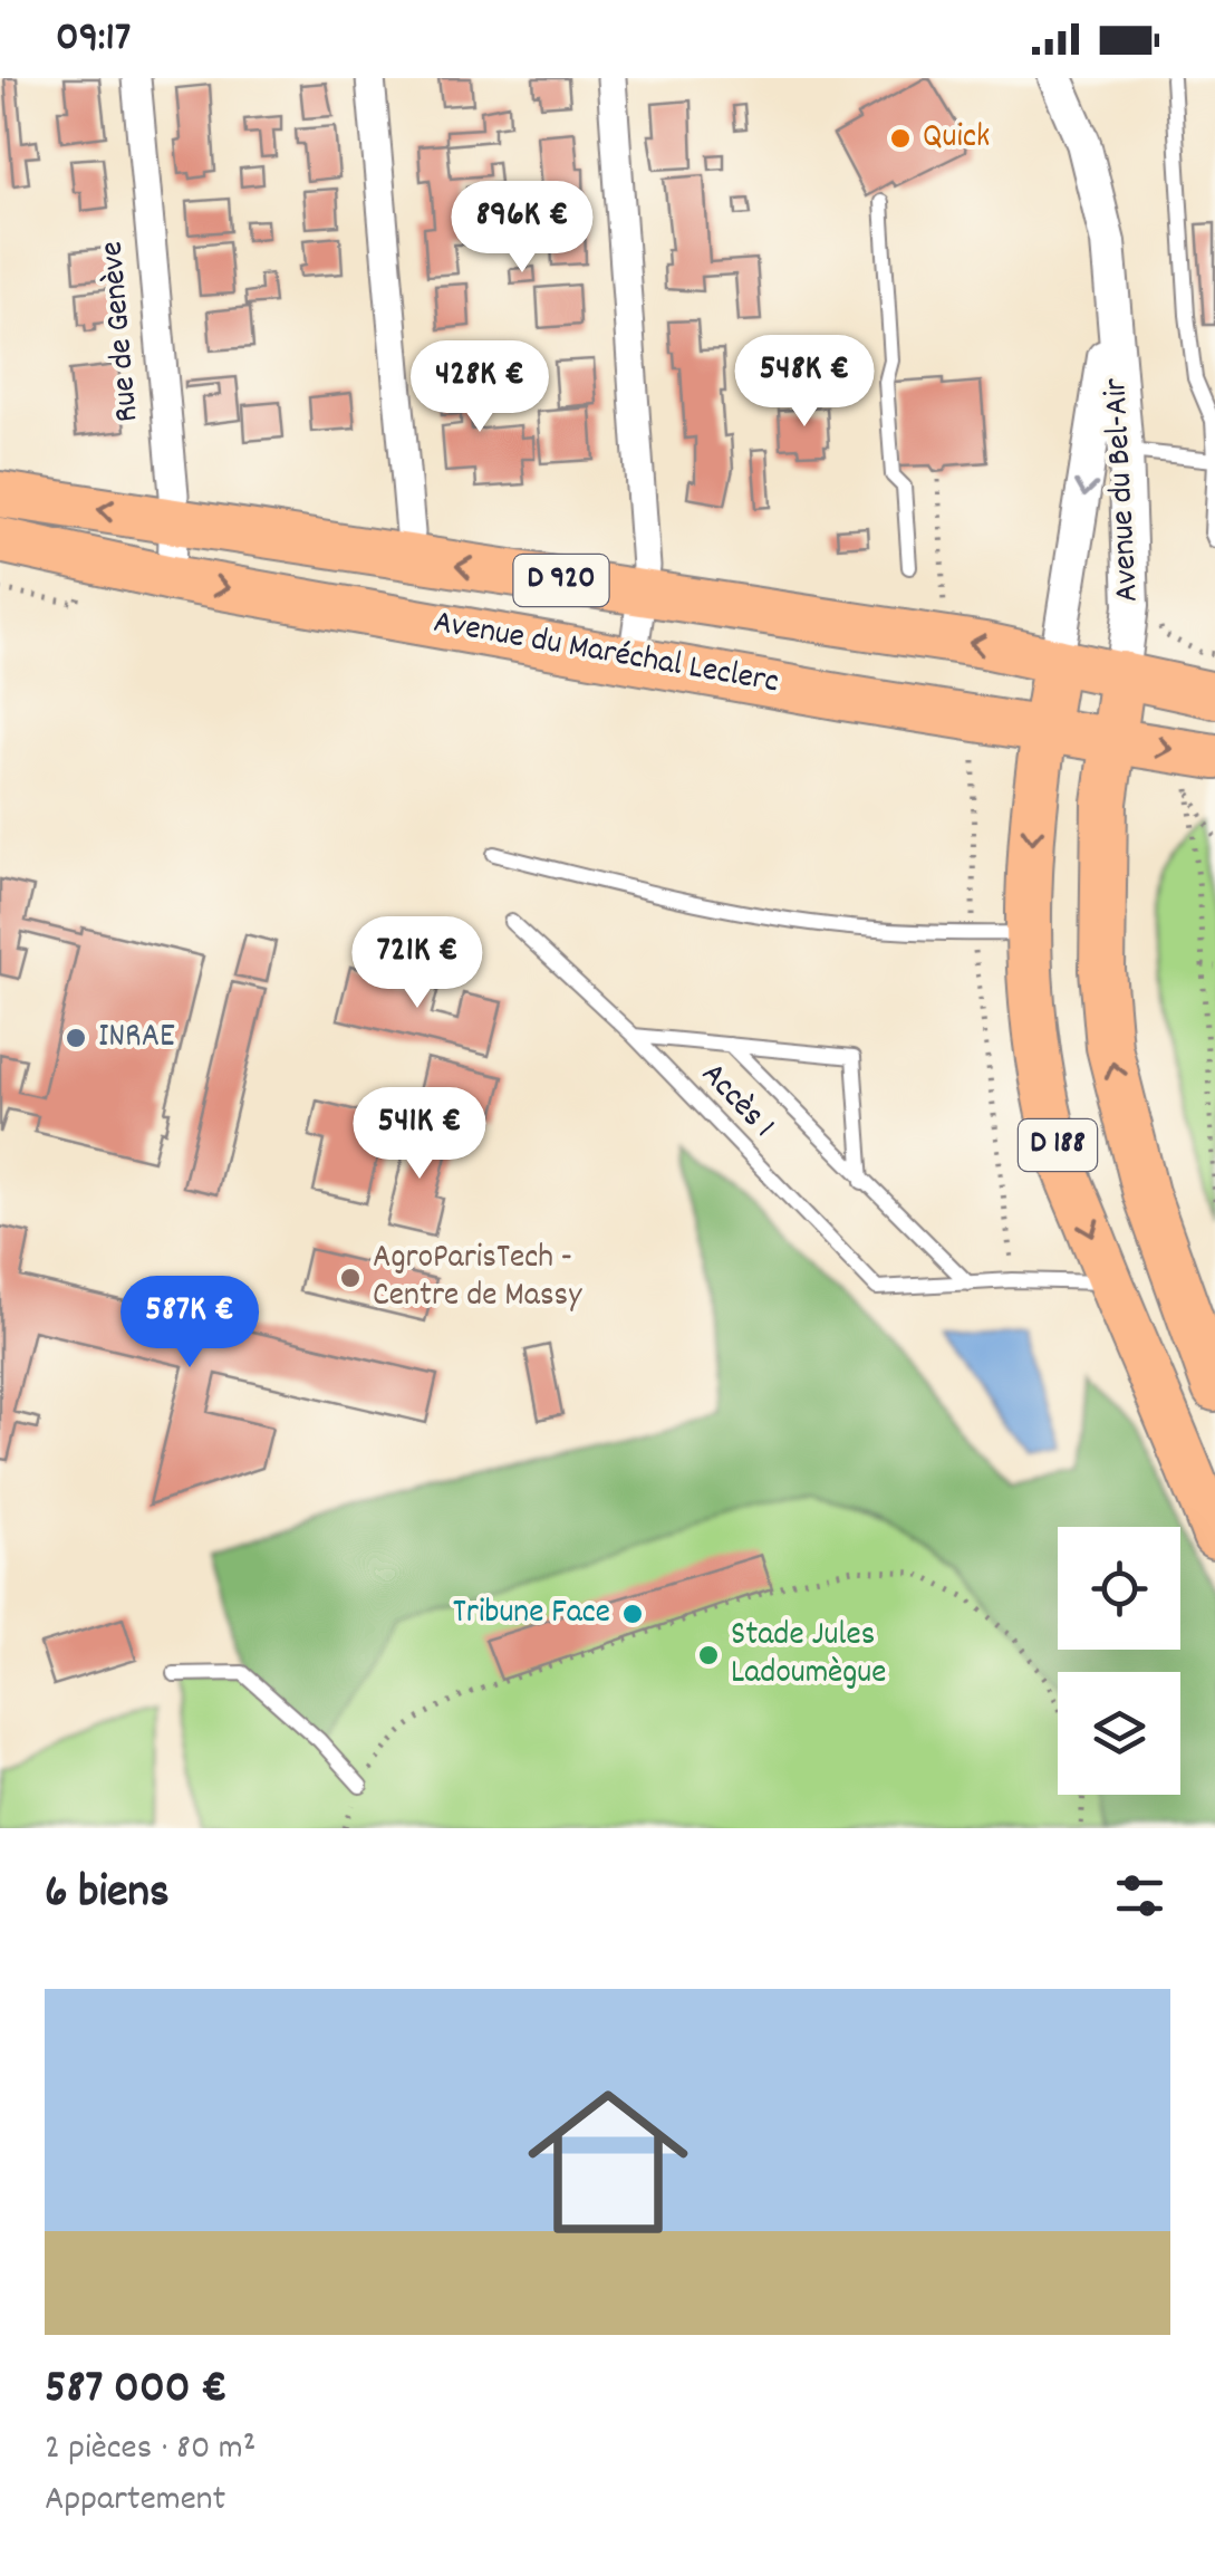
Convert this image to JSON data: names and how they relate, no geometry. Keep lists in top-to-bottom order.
{
  "streets": {
    "main road": ["D 920", "Avenue du Maréchal Leclerc", "D 188"],
    "street": ["Rue de Genève", "Avenue du Bel-Air"],
    "lane": ["Accès 1"]
  },
  "crossings": [
    ["Rue de Genève", "Avenue du Maréchal Leclerc"],
    ["Avenue du Bel-Air", "Avenue du Maréchal Leclerc"],
    ["Avenue du Bel-Air", "D 188"],
    ["Avenue du Maréchal Leclerc", "D 188"],
    ["Accès 1", "D 188"]
  ],
  "places": [
    "Quick",
    "INRAE",
    "AgroParisTech - Centre de Massy",
    "Tribune Face",
    "Stade Jules Ladoumègue"
  ],
  "page": {
    "status": "09:17",
    "price": [
      "896K €",
      "548K €",
      "428K €",
      "721K €",
      "541K €",
      "587K €"
    ],
    "heading": "6 biens",
    "list": [
      {
        "name": "587 000 €",
        "note": "2 pièces · 80 m² · Appartement"
      }
    ]
  }
}
